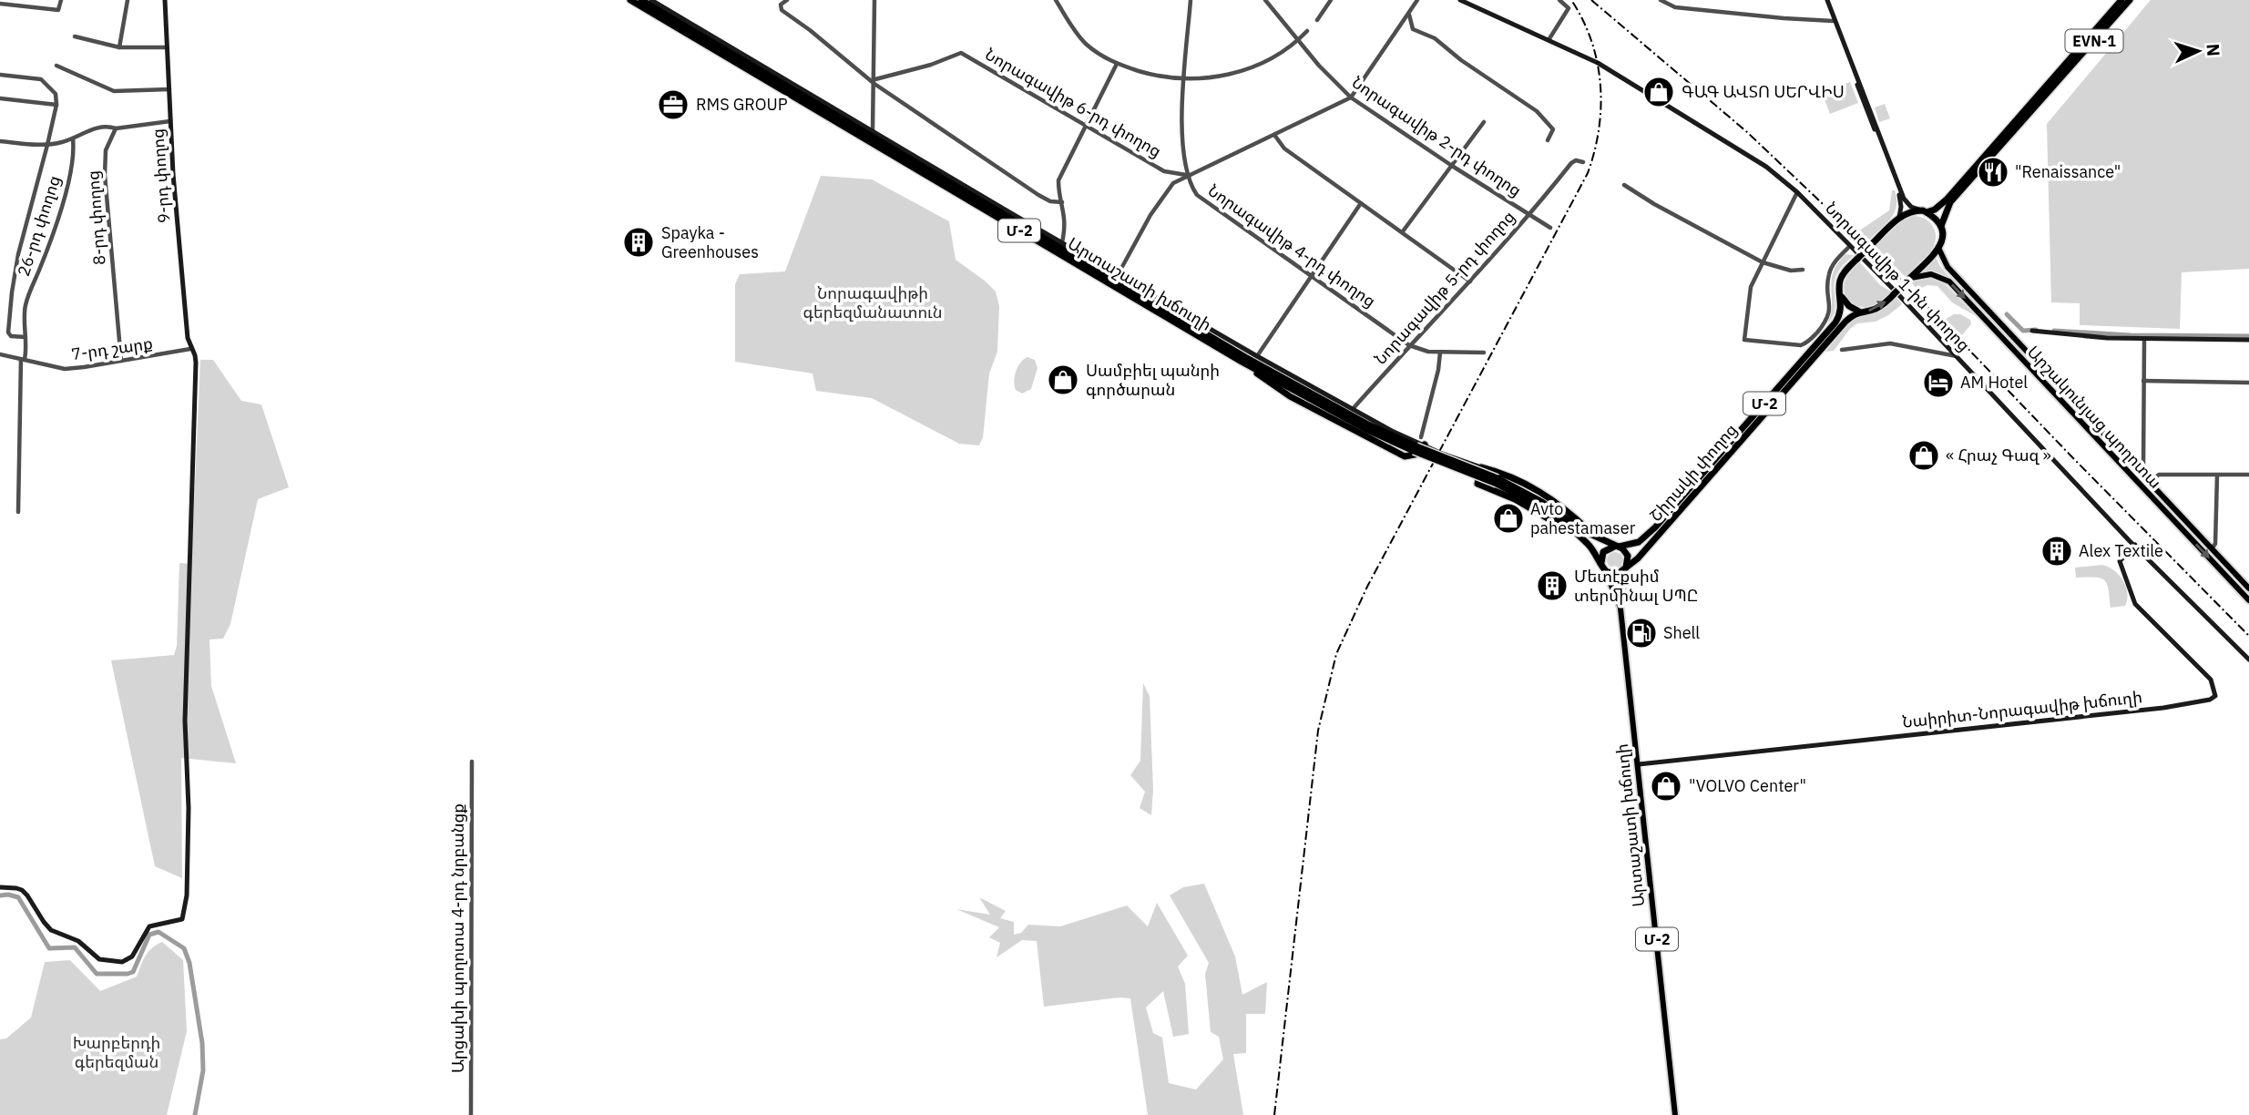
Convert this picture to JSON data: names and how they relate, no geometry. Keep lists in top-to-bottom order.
{
  "streets": {
    "highway": [
      "EVN-1",
      "Մ-2",
      "Արտաշատի խճուղի",
      "Շիրակի փողոց"
    ],
    "main road": ["Արշակունյաց պողոտա"],
    "street": [
      "Նորագավիթ 6-րդ փողոց",
      "Նորագավիթ 2-րդ փողոց",
      "9-րդ փողոց",
      "8-րդ փողոց",
      "26-րդ փողոց",
      "Նորագավիթ 4-րդ փողոց",
      "Նորագավիթ 1-ին փողոց",
      "Նորագավիթ 5-րդ փողոց",
      "7-րդ շարք",
      "Նաիրիտ-Նորագավիթ խճուղի",
      "Արցախի պողոտա 4-րդ նրբանցք"
    ]
  },
  "crossings": [
    ["Նորագավիթ 6-րդ փողոց", "Նորագավիթ 4-րդ փողոց"],
    ["Նորագավիթ 2-րդ փողոց", "Նորագավիթ 5-րդ փողոց"],
    ["9-րդ փողոց", "7-րդ շարք"],
    ["8-րդ փողոց", "7-րդ շարք"],
    ["26-րդ փողոց", "7-րդ շարք"],
    ["Մ-2", "Արտաշատի խճուղի"],
    ["Մ-2", "Շիրակի փողոց"],
    ["Նորագավիթ 4-րդ փողոց", "Նորագավիթ 5-րդ փողոց"],
    ["Նորագավիթ 1-ին փողոց", "Նաիրիտ-Նորագավիթ խճուղի"],
    ["Արտաշատի խճուղի", "Նորագավիթ 5-րդ փողոց"],
    ["Արտաշատի խճուղի", "Շիրակի փողոց"],
    ["Արտաշատի խճուղի", "Նաիրիտ-Նորագավիթ խճուղի"],
    ["Արշակունյաց պողոտա", "Շիրակի փողոց"]
  ],
  "parks": ["Նորագավիթի գերեզմանատուն", "Խարբերդի գերեզման"],
  "places": {
    "shop": [
      "ԳԱԳ ԱՎՏՈ ՍԵՐՎԻՍ",
      "Սամբիել պանրի գործարան",
      "« Հրաչ Գազ »",
      "Avto pahestamaser",
      "\"VOLVO Center\""
    ],
    "office": ["RMS GROUP"],
    "restaurant": ["\"Renaissance\""],
    "building": ["Spayka - Greenhouses", "Alex Textile", "Մետէքսիմ տերմինալ ՍՊԸ"],
    "hotel": ["AM Hotel"],
    "fuel station": ["Shell"]
  },
  "north": "right"
}
